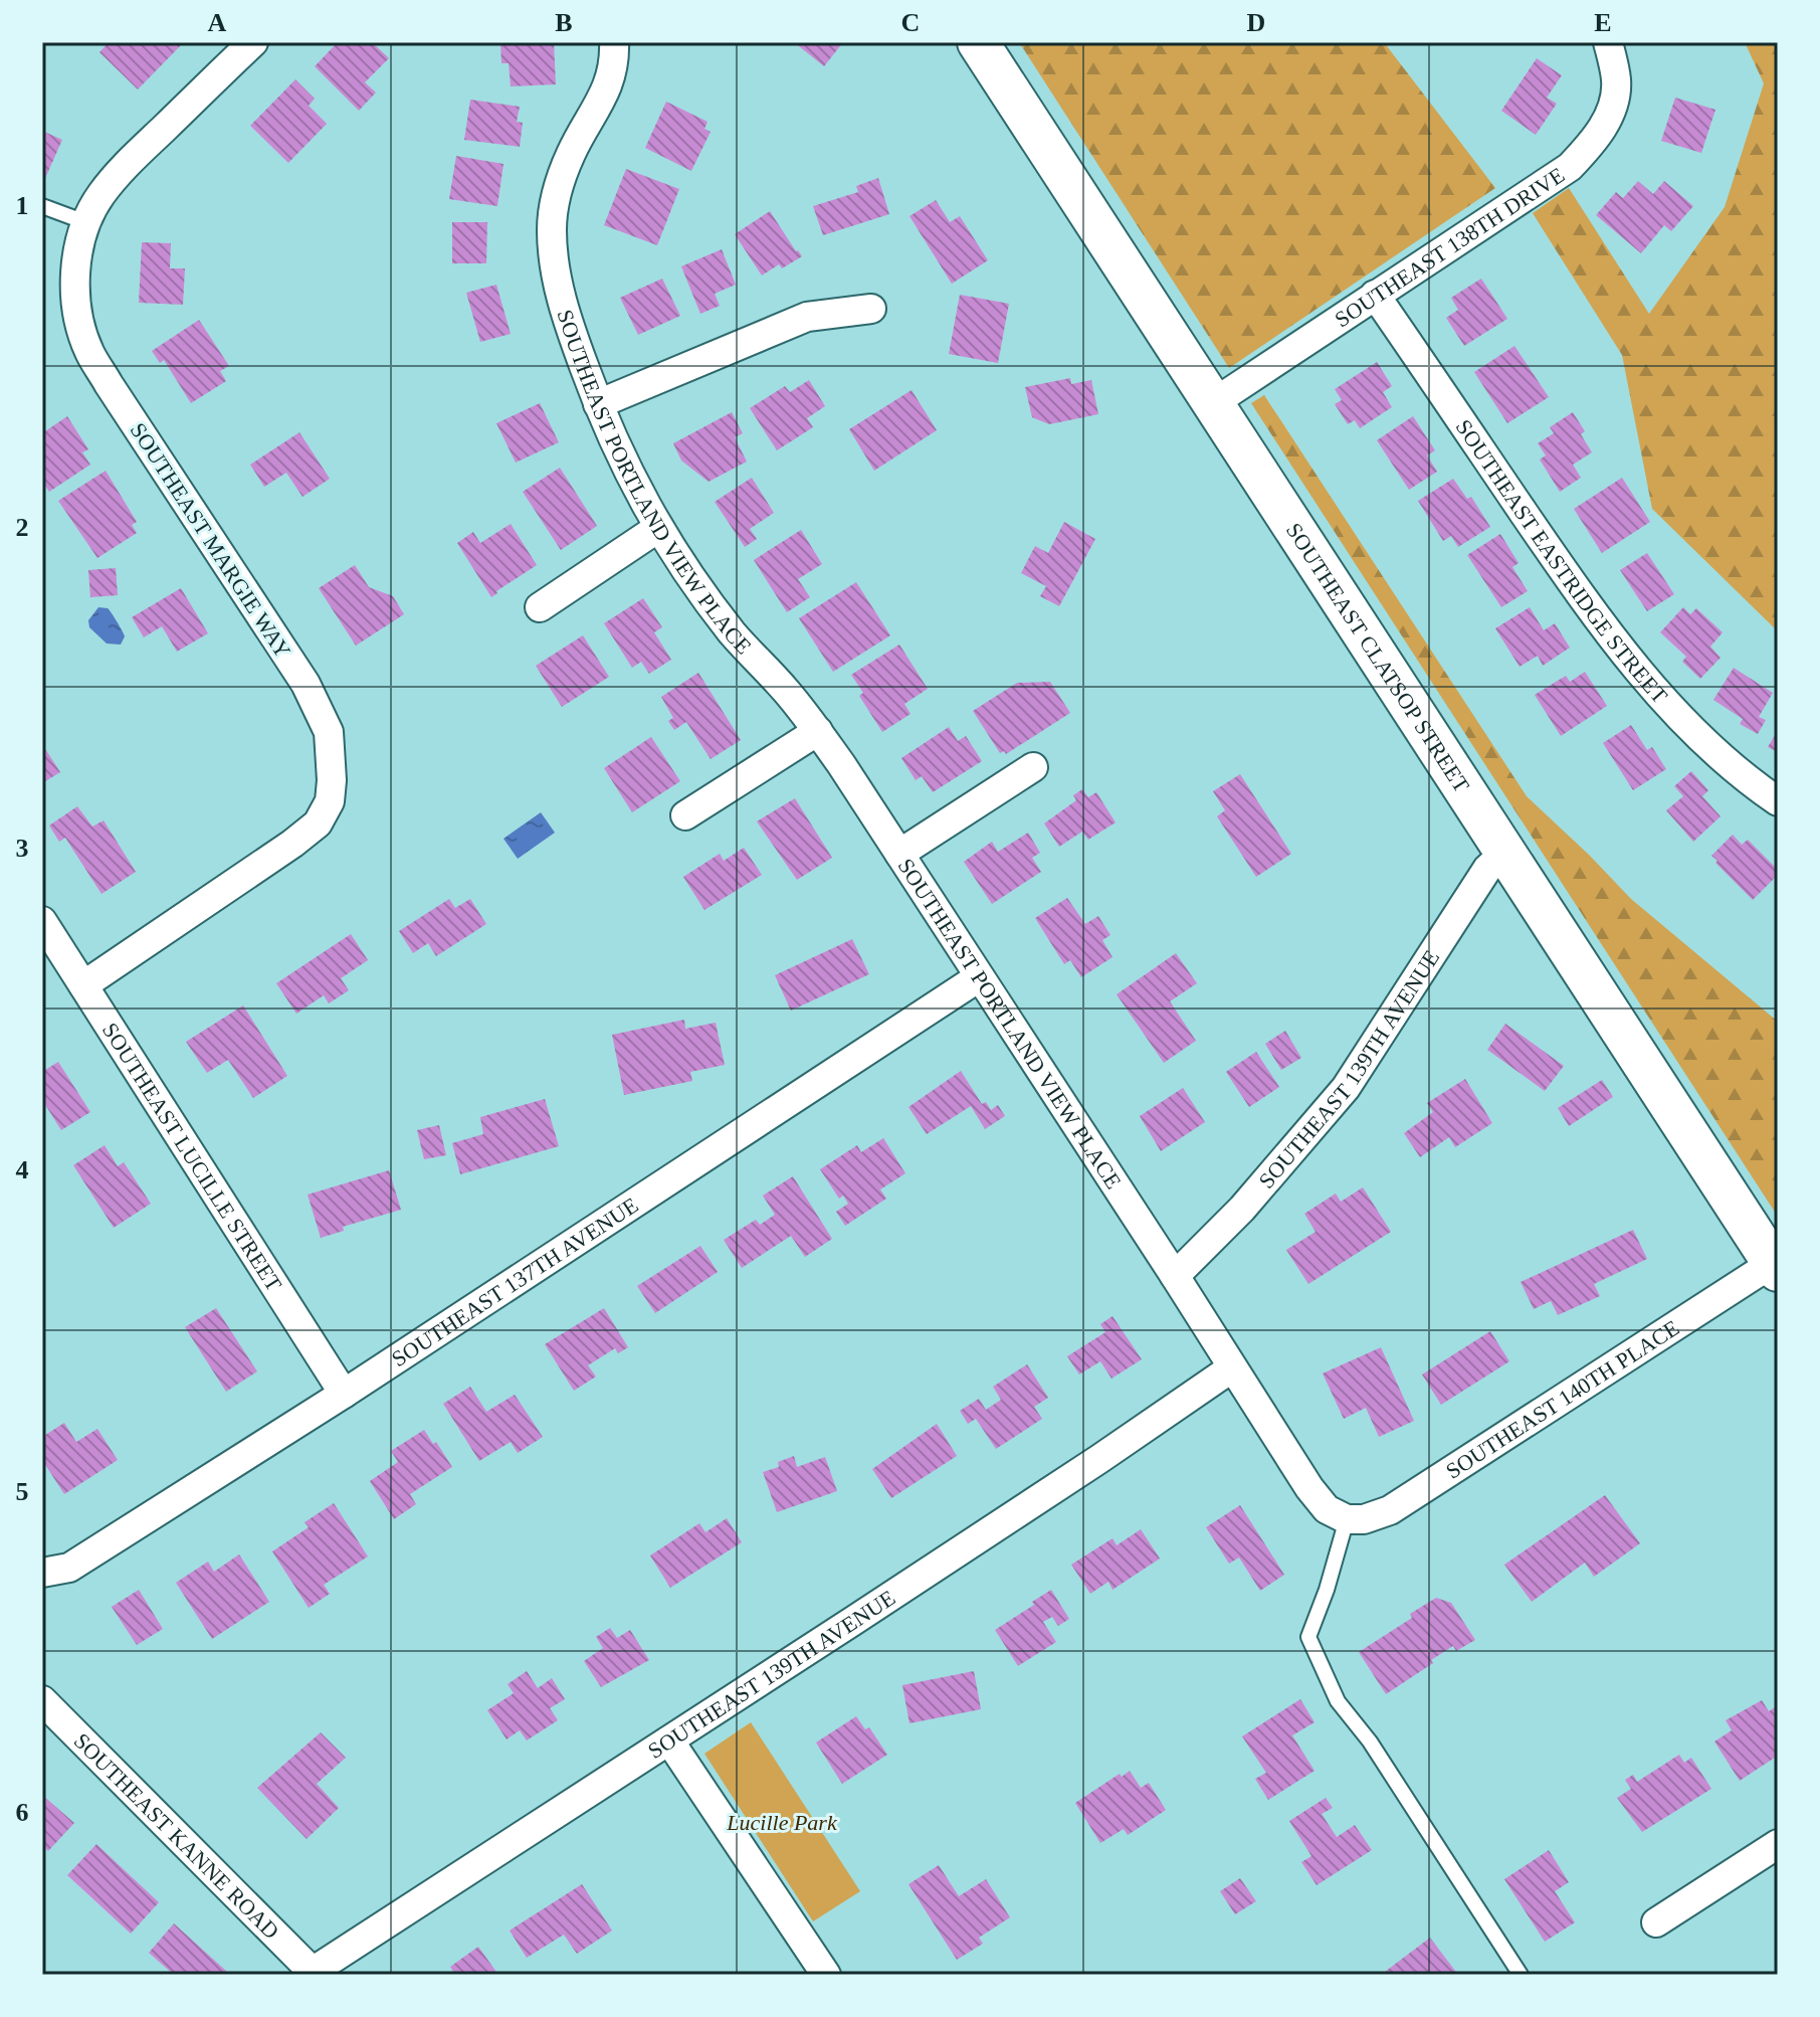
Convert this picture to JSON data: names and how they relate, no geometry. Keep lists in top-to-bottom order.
{
  "streets": {
    "street": [
      "SOUTHEAST 138TH DRIVE",
      "SOUTHEAST PORTLAND VIEW PLACE",
      "SOUTHEAST MARGIE WAY",
      "SOUTHEAST EASTRIDGE STREET",
      "SOUTHEAST CLATSOP STREET",
      "SOUTHEAST 139TH AVENUE",
      "SOUTHEAST LUCILLE STREET",
      "SOUTHEAST 137TH AVENUE",
      "SOUTHEAST 140TH PLACE",
      "SOUTHEAST KANNE ROAD"
    ]
  },
  "crossings": [
    ["SOUTHEAST 138TH DRIVE", "SOUTHEAST EASTRIDGE STREET"],
    ["SOUTHEAST 138TH DRIVE", "SOUTHEAST CLATSOP STREET"],
    ["SOUTHEAST PORTLAND VIEW PLACE", "SOUTHEAST 139TH AVENUE"],
    ["SOUTHEAST PORTLAND VIEW PLACE", "SOUTHEAST 137TH AVENUE"],
    ["SOUTHEAST PORTLAND VIEW PLACE", "SOUTHEAST 140TH PLACE"],
    ["SOUTHEAST MARGIE WAY", "SOUTHEAST LUCILLE STREET"],
    ["SOUTHEAST CLATSOP STREET", "SOUTHEAST 139TH AVENUE"],
    ["SOUTHEAST CLATSOP STREET", "SOUTHEAST 140TH PLACE"],
    ["SOUTHEAST 139TH AVENUE", "SOUTHEAST KANNE ROAD"],
    ["SOUTHEAST LUCILLE STREET", "SOUTHEAST 137TH AVENUE"]
  ],
  "parks": ["Lucille Park"],
  "grid": {
    "columns": [
      "A",
      "B",
      "C",
      "D",
      "E"
    ],
    "rows": [
      "1",
      "2",
      "3",
      "4",
      "5",
      "6"
    ]
  }
}
